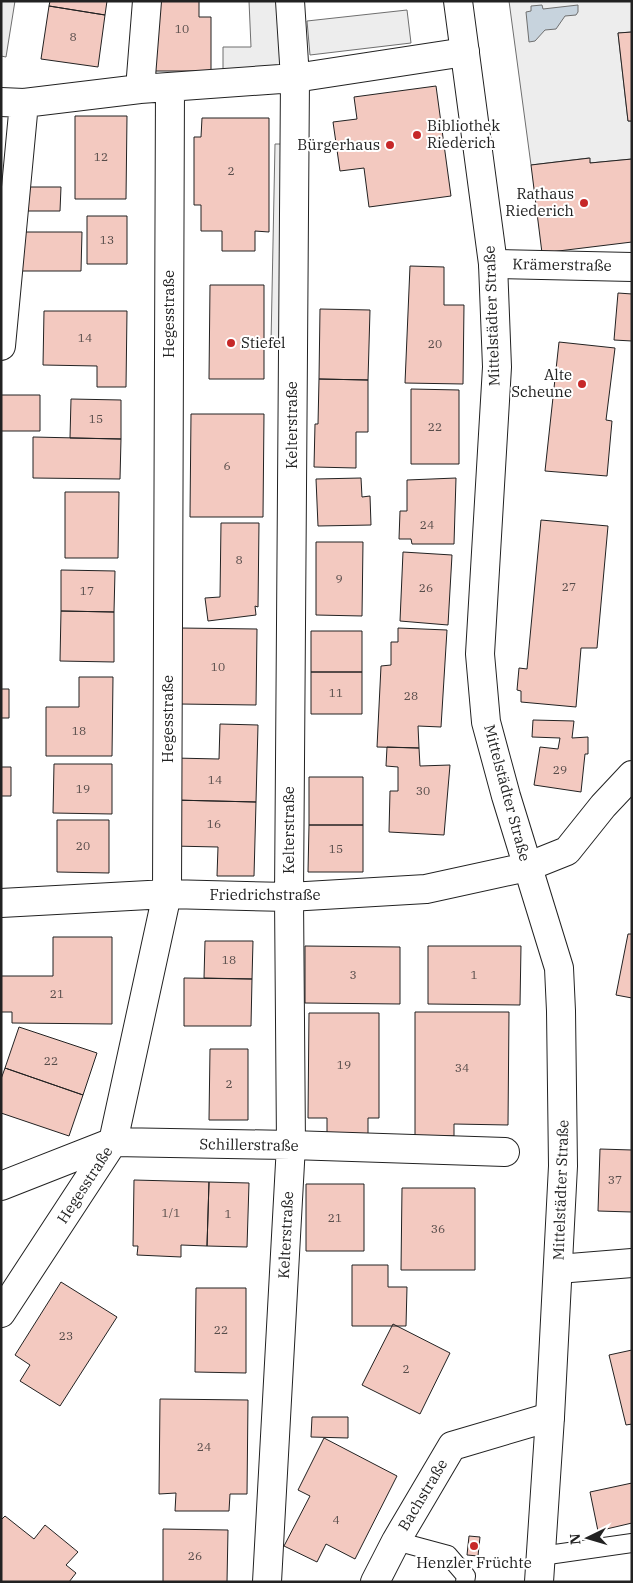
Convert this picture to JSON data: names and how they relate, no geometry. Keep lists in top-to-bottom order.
{
  "streets": {
    "street": [
      "Krämerstraße",
      "Hegesstraße",
      "Mittelstädter Straße",
      "Kelterstraße",
      "Friedrichstraße",
      "Schillerstraße",
      "Bachstraße"
    ]
  },
  "crossings": [
    ["Krämerstraße", "Mittelstädter Straße"],
    ["Hegesstraße", "Friedrichstraße"],
    ["Hegesstraße", "Schillerstraße"],
    ["Mittelstädter Straße", "Friedrichstraße"],
    ["Mittelstädter Straße", "Bachstraße"],
    ["Kelterstraße", "Friedrichstraße"],
    ["Kelterstraße", "Schillerstraße"]
  ],
  "places": [
    "Bibliothek Riederich",
    "Bürgerhaus",
    "Rathaus Riederich",
    "Stiefel",
    "Alte Scheune",
    "Henzler Früchte"
  ],
  "house_numbers": [
    "10",
    "8",
    "12",
    "2",
    "13",
    "14",
    "20",
    "15",
    "22",
    "6",
    "24",
    "8",
    "9",
    "27",
    "26",
    "17",
    "10",
    "11",
    "28",
    "18",
    "29",
    "14",
    "19",
    "30",
    "16",
    "20",
    "15",
    "18",
    "3",
    "1",
    "21",
    "22",
    "19",
    "34",
    "2",
    "37",
    "1/1",
    "1",
    "21",
    "36",
    "22",
    "23",
    "2",
    "24",
    "4",
    "26"
  ],
  "north": "left"
}
